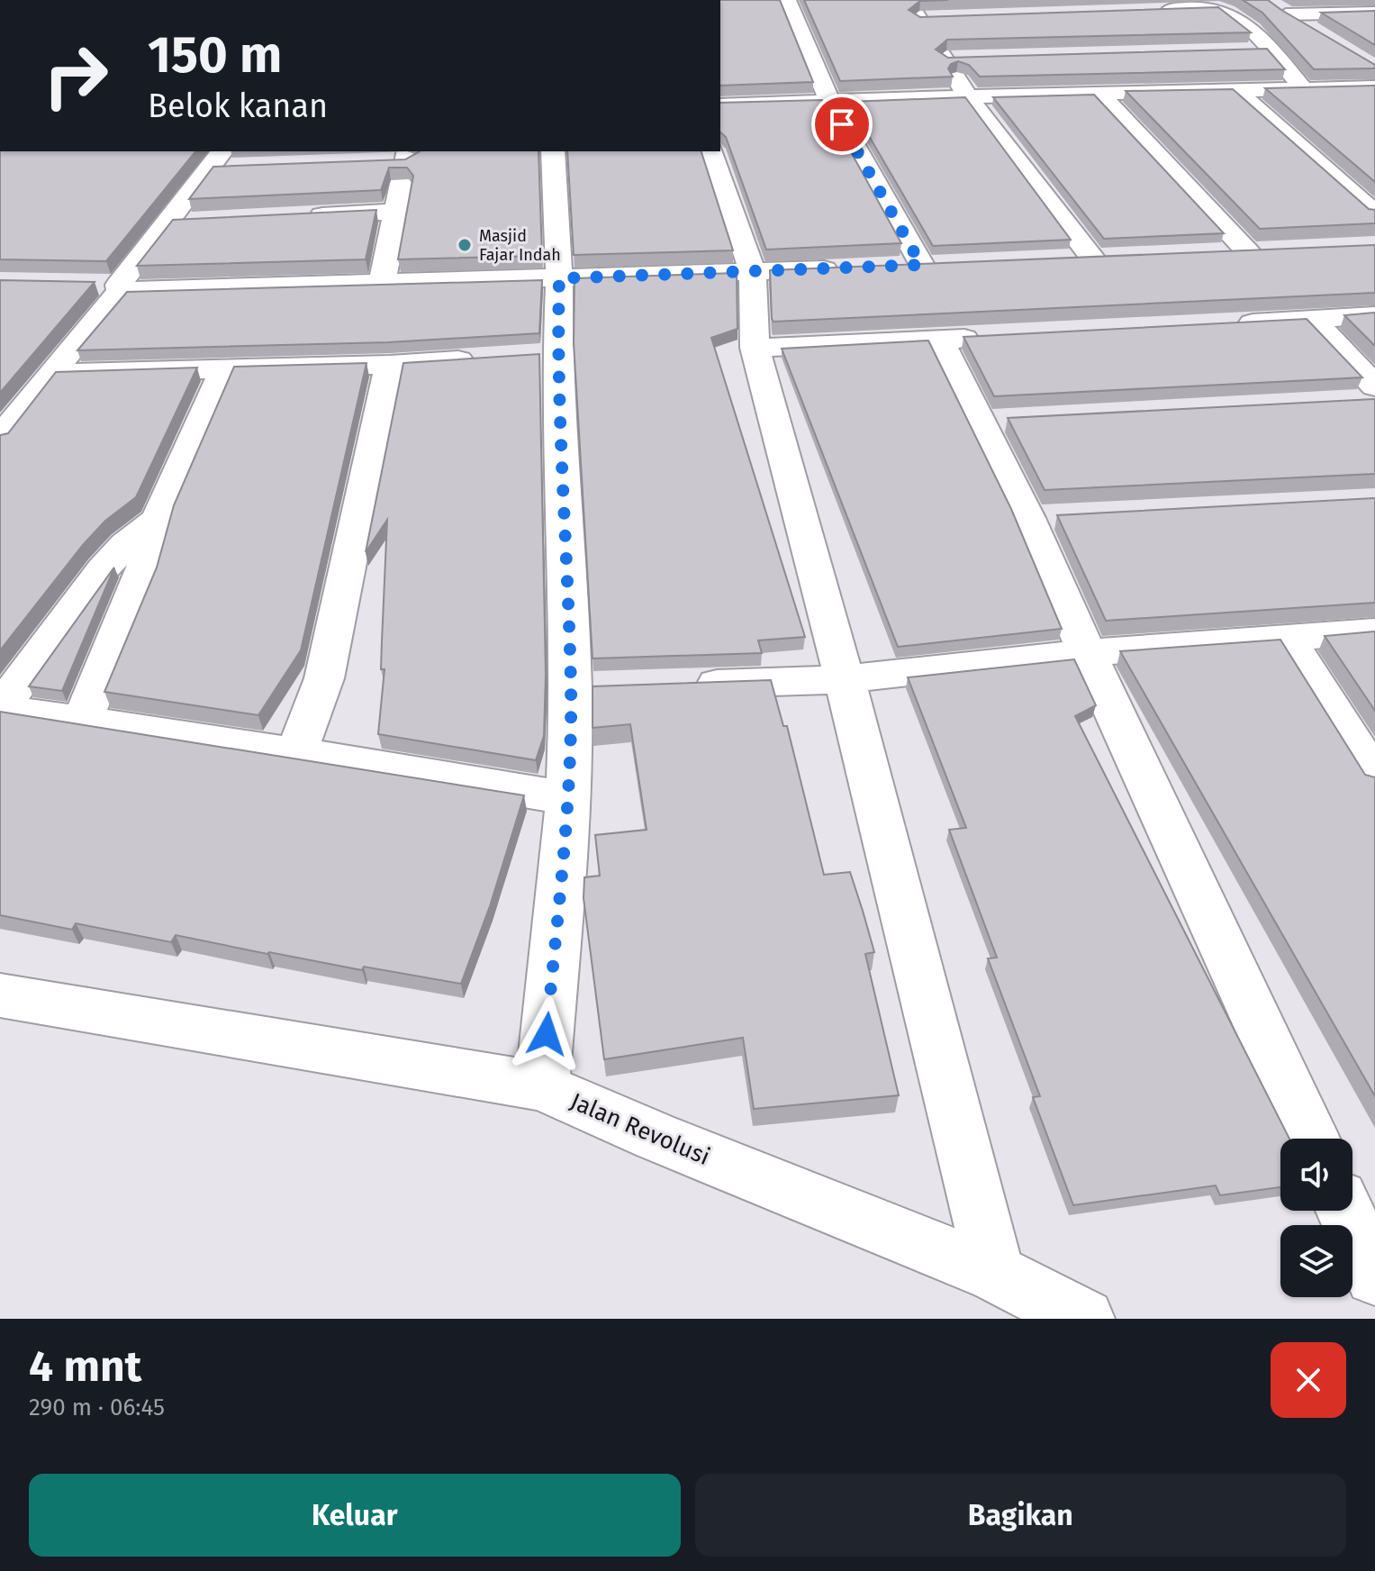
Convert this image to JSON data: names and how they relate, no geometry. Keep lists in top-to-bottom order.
{
  "streets": {
    "street": ["Jalan Revolusi"]
  },
  "places": ["Masjid Fajar Indah"],
  "page": {
    "turn": ["150 m", "Belok kanan"],
    "heading": ["4 mnt", "290 m · 06:45"],
    "buttons": ["Keluar", "Bagikan"]
  }
}
